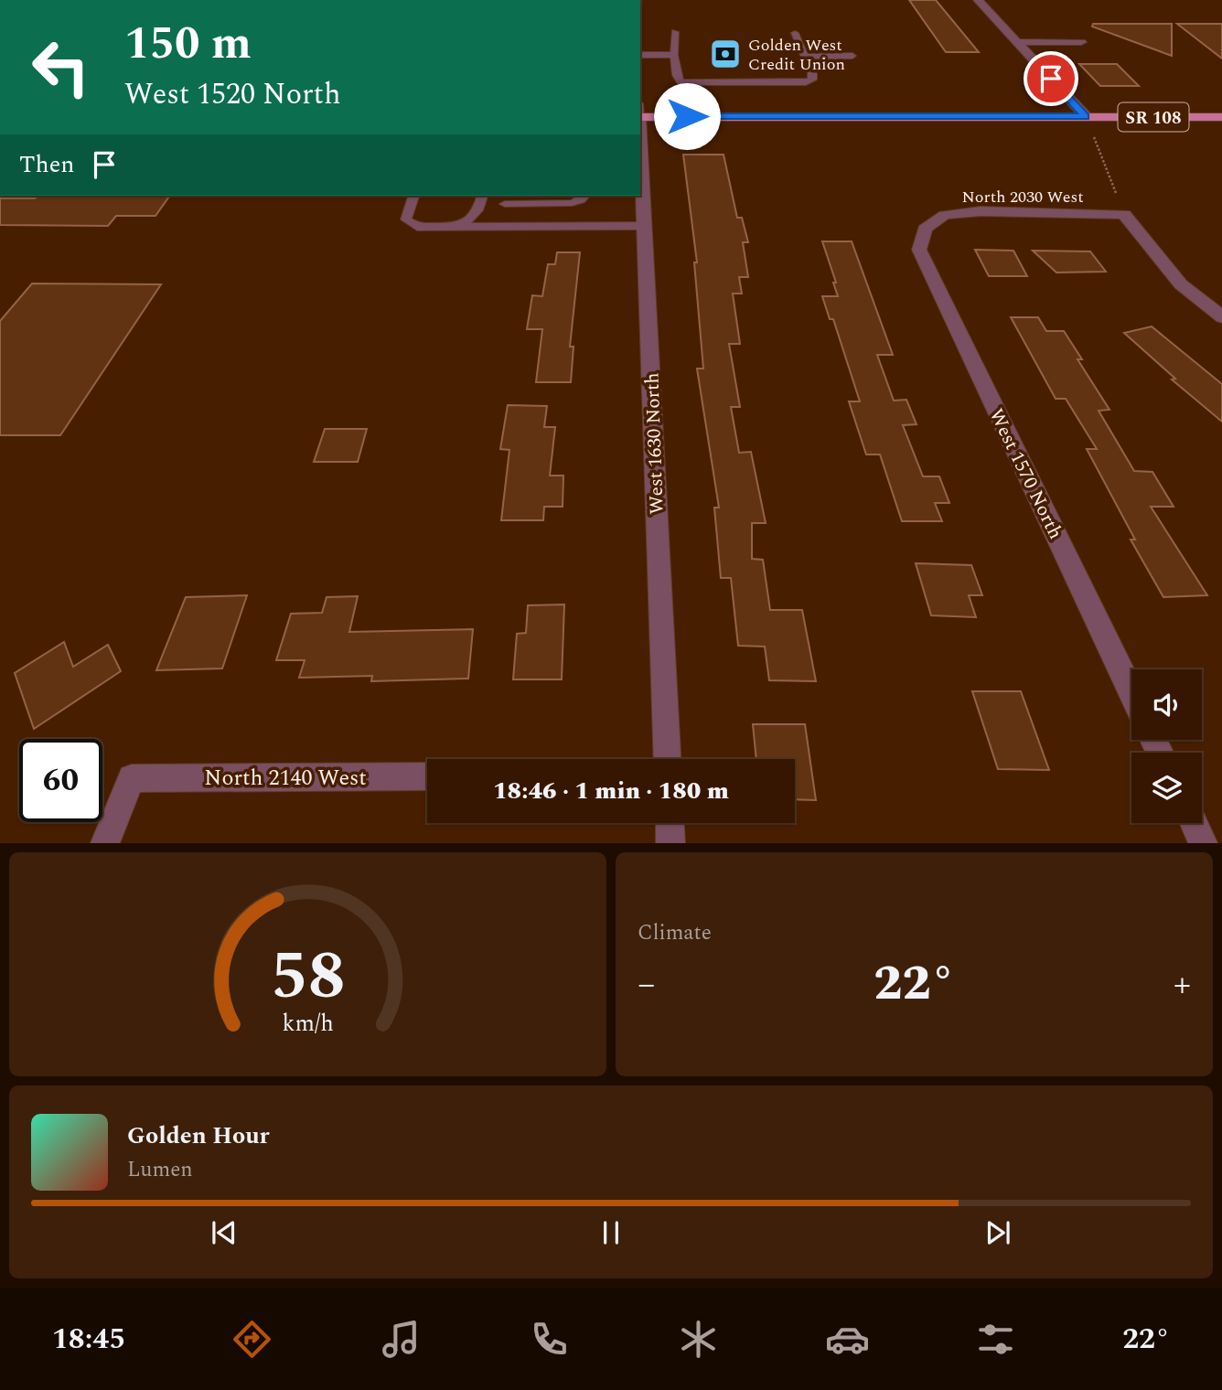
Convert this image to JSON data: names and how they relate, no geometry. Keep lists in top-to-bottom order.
{
  "streets": {
    "main road": ["SR 108"],
    "street": [
      "North 2030 West",
      "West 1630 North",
      "West 1570 North",
      "North 2140 West"
    ]
  },
  "crossings": [
    ["North 2030 West", "West 1570 North"]
  ],
  "places": {
    "bank": ["Golden West Credit Union"]
  },
  "page": {
    "turn": ["150 m", "West 1520 North"],
    "then": "Then",
    "limit": "60",
    "trip": "18:46 · 1 min · 180 m",
    "tile": "Climate",
    "heat": ["−", "22°", "+"],
    "song": ["Golden Hour", "Lumen"],
    "tabs": ["18:45", "22°"],
    "gauge": ["58", "km/h"]
  }
}
